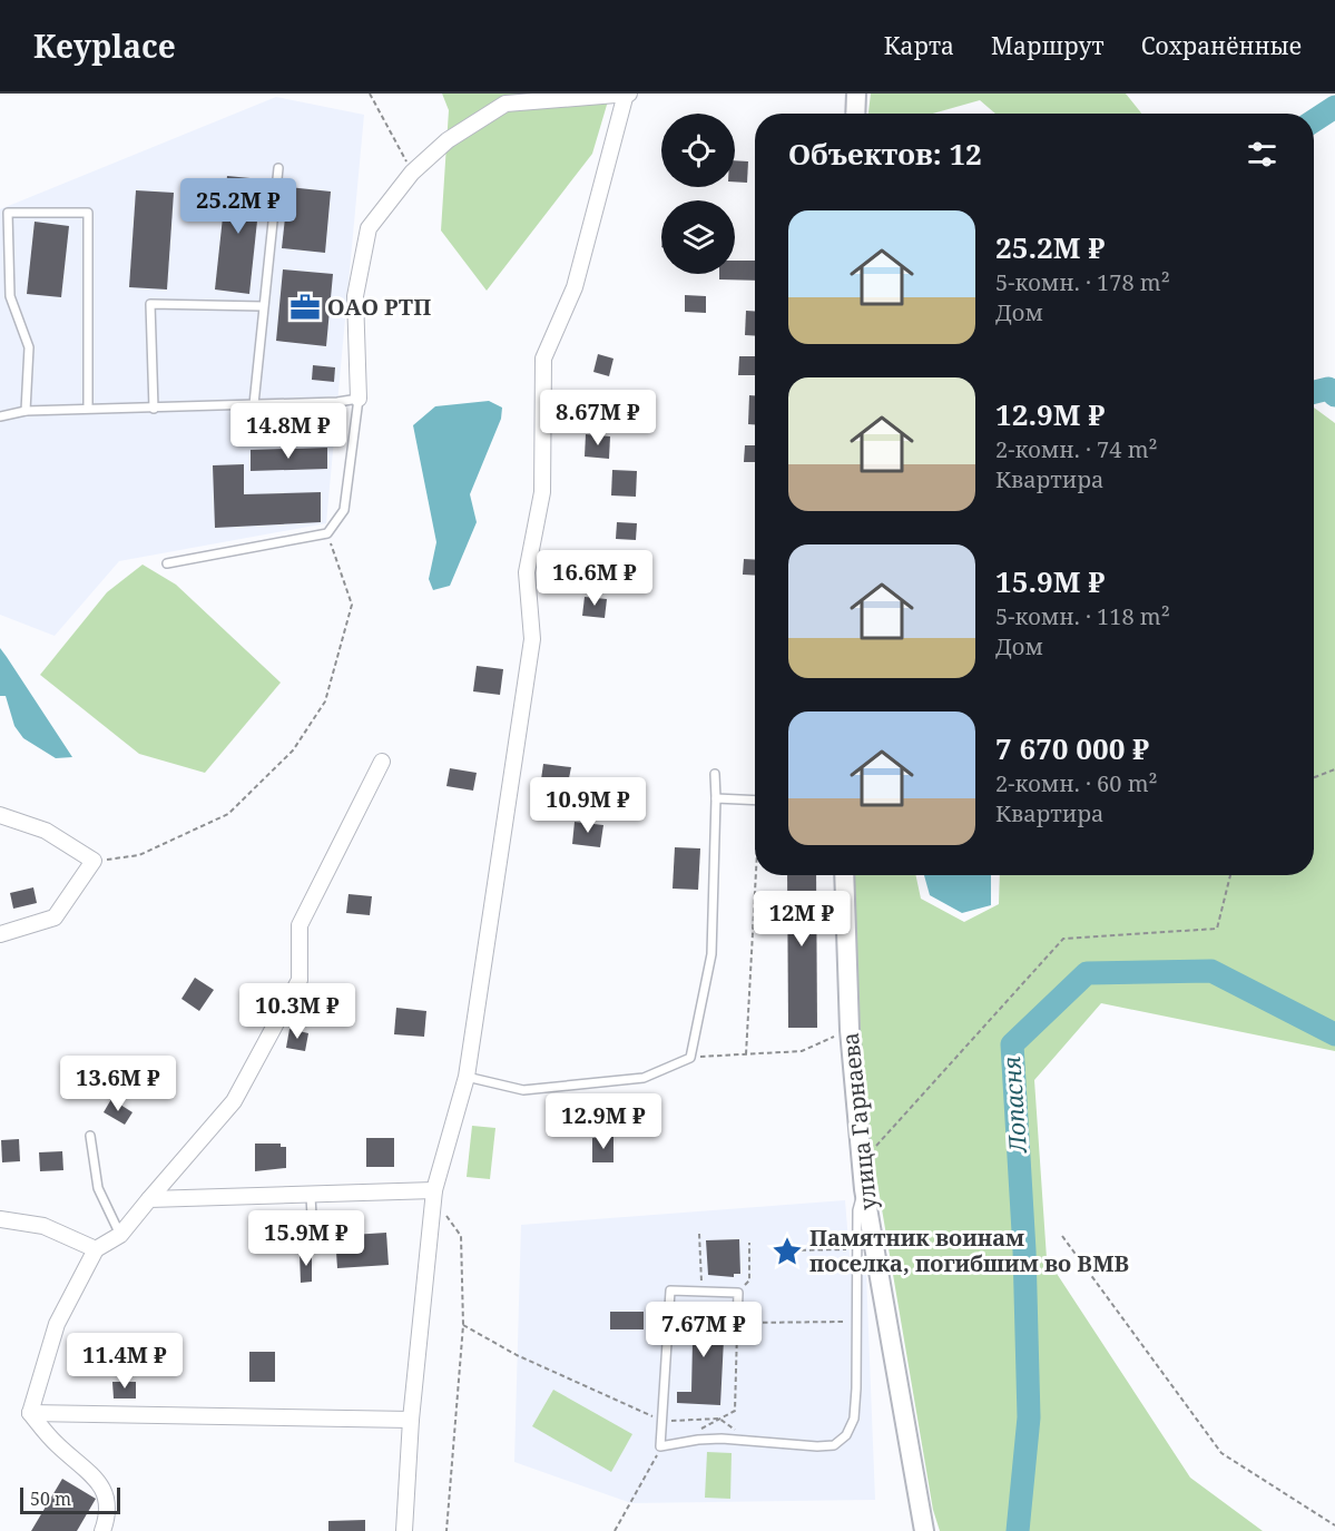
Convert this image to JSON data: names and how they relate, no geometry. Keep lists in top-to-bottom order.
{
  "streets": {
    "street": ["улица Гарнаева"]
  },
  "water": ["Лопасня"],
  "places": {
    "office": ["ОАО РТП"],
    "place": ["Памятник воинам поселка, погибшим во ВМВ"]
  },
  "scale_bar": "50 m",
  "page": {
    "header": "Keyplace",
    "nav": ["Карта", "Маршрут", "Сохранённые"],
    "heading": "Объектов: 12",
    "price": [
      "25.2M ₽",
      "8.67M ₽",
      "14.8M ₽",
      "16.6M ₽",
      "10.9M ₽",
      "12M ₽",
      "10.3M ₽",
      "13.6M ₽",
      "12.9M ₽",
      "15.9M ₽",
      "7.67M ₽",
      "11.4M ₽"
    ],
    "list": [
      {
        "name": "25.2M ₽",
        "note": "5-комн. · 178 m² · Дом"
      },
      {
        "name": "12.9M ₽",
        "note": "2-комн. · 74 m² · Квартира"
      },
      {
        "name": "15.9M ₽",
        "note": "5-комн. · 118 m² · Дом"
      },
      {
        "name": "7 670 000 ₽",
        "note": "2-комн. · 60 m² · Квартира"
      }
    ],
    "scale": "50 m"
  }
}
